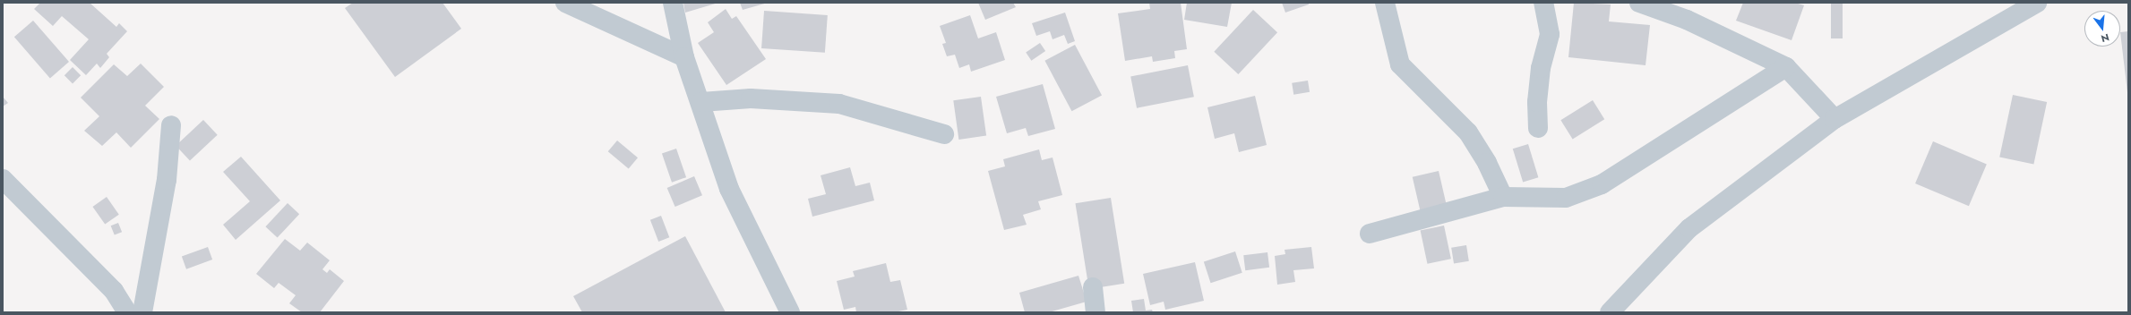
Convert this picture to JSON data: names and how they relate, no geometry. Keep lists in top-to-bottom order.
{
  "north": "bottom"
}
